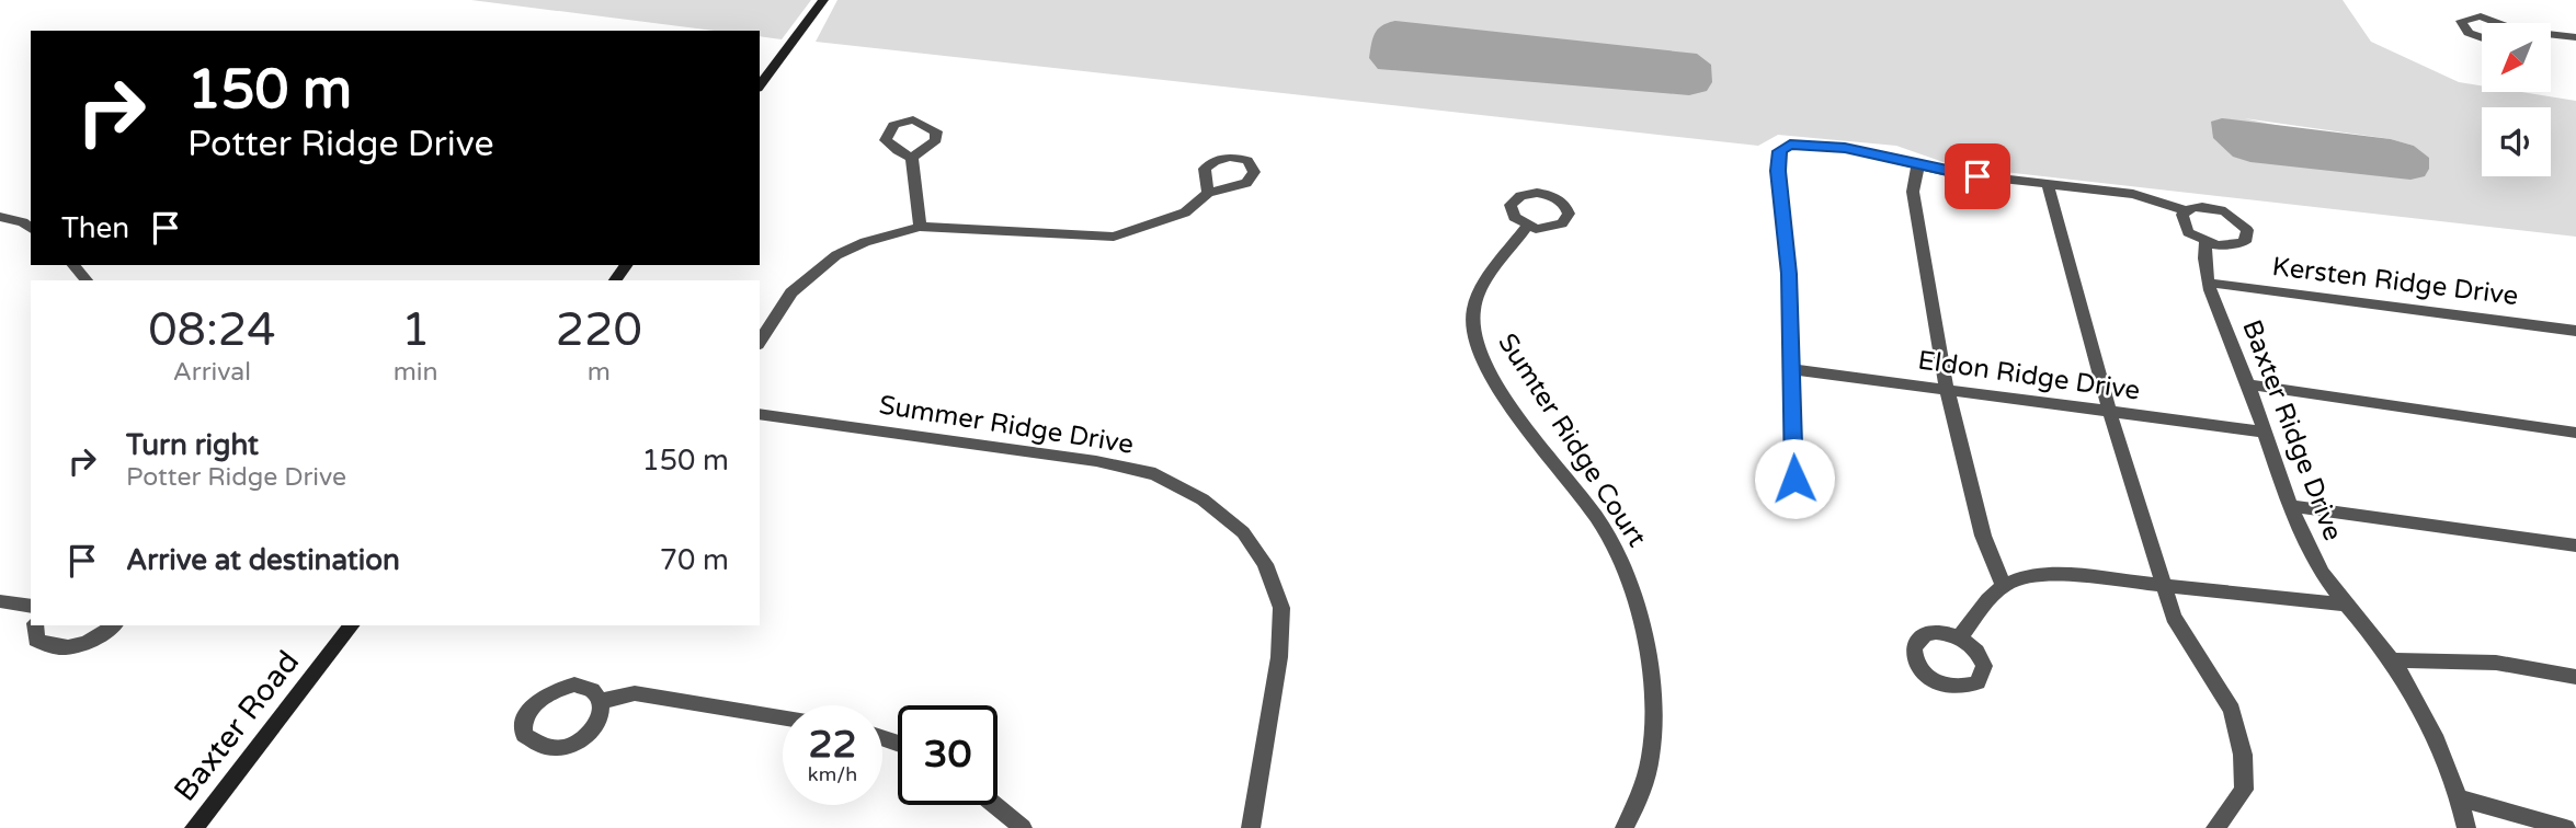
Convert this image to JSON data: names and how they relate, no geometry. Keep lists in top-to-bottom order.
{
  "streets": {
    "main road": ["Baxter Road"],
    "street": [
      "Kersten Ridge Drive",
      "Eldon Ridge Drive",
      "Summer Ridge Drive",
      "Baxter Ridge Drive",
      "Sumter Ridge Court"
    ]
  },
  "crossings": [
    ["Kersten Ridge Drive", "Baxter Ridge Drive"],
    ["Eldon Ridge Drive", "Baxter Ridge Drive"]
  ],
  "north": "bottom left",
  "page": {
    "turn": ["150 m", "Potter Ridge Drive"],
    "then": "Then",
    "eta": [
      "08:24",
      "Arrival",
      "1",
      "min",
      "220",
      "m"
    ],
    "list": [
      {
        "name": "Turn right",
        "note": "Potter Ridge Drive",
        "value": "150 m"
      },
      {
        "name": "Arrive at destination",
        "value": "70 m"
      }
    ],
    "speed": "22 km/h",
    "limit": "30"
  }
}
